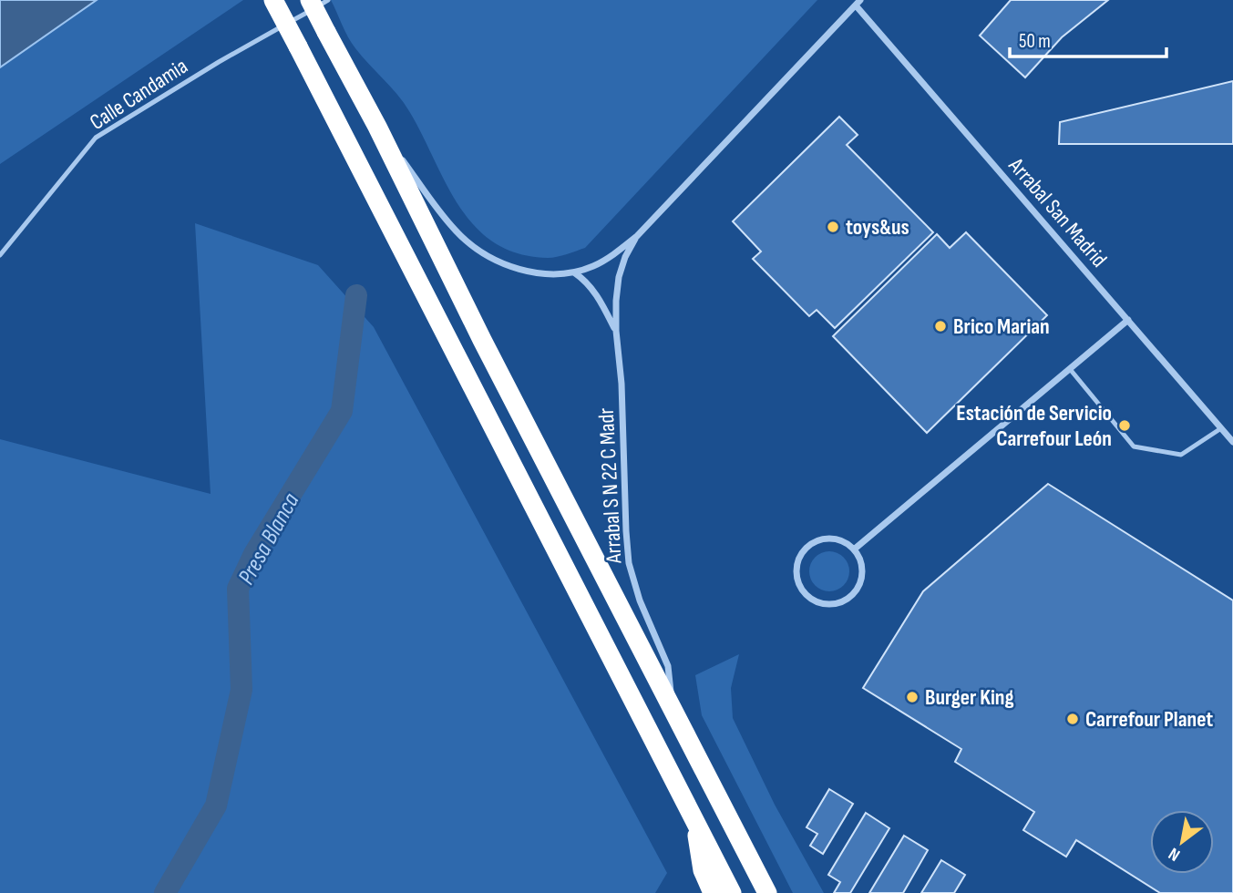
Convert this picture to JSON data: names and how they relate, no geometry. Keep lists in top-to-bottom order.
{
  "streets": {
    "street": ["Arrabal San Madrid", "Arrabal S N 22 C Madr"],
    "lane": ["Calle Candamia"]
  },
  "crossings": [
    ["Arrabal San Madrid", "Arrabal S N 22 C Madr"]
  ],
  "water": ["Presa Blanca"],
  "places": [
    "toys&us",
    "Brico Marian",
    "Estación de Servicio Carrefour León",
    "Burger King",
    "Carrefour Planet"
  ],
  "scale_bar": "50 m",
  "north": "bottom left"
}
